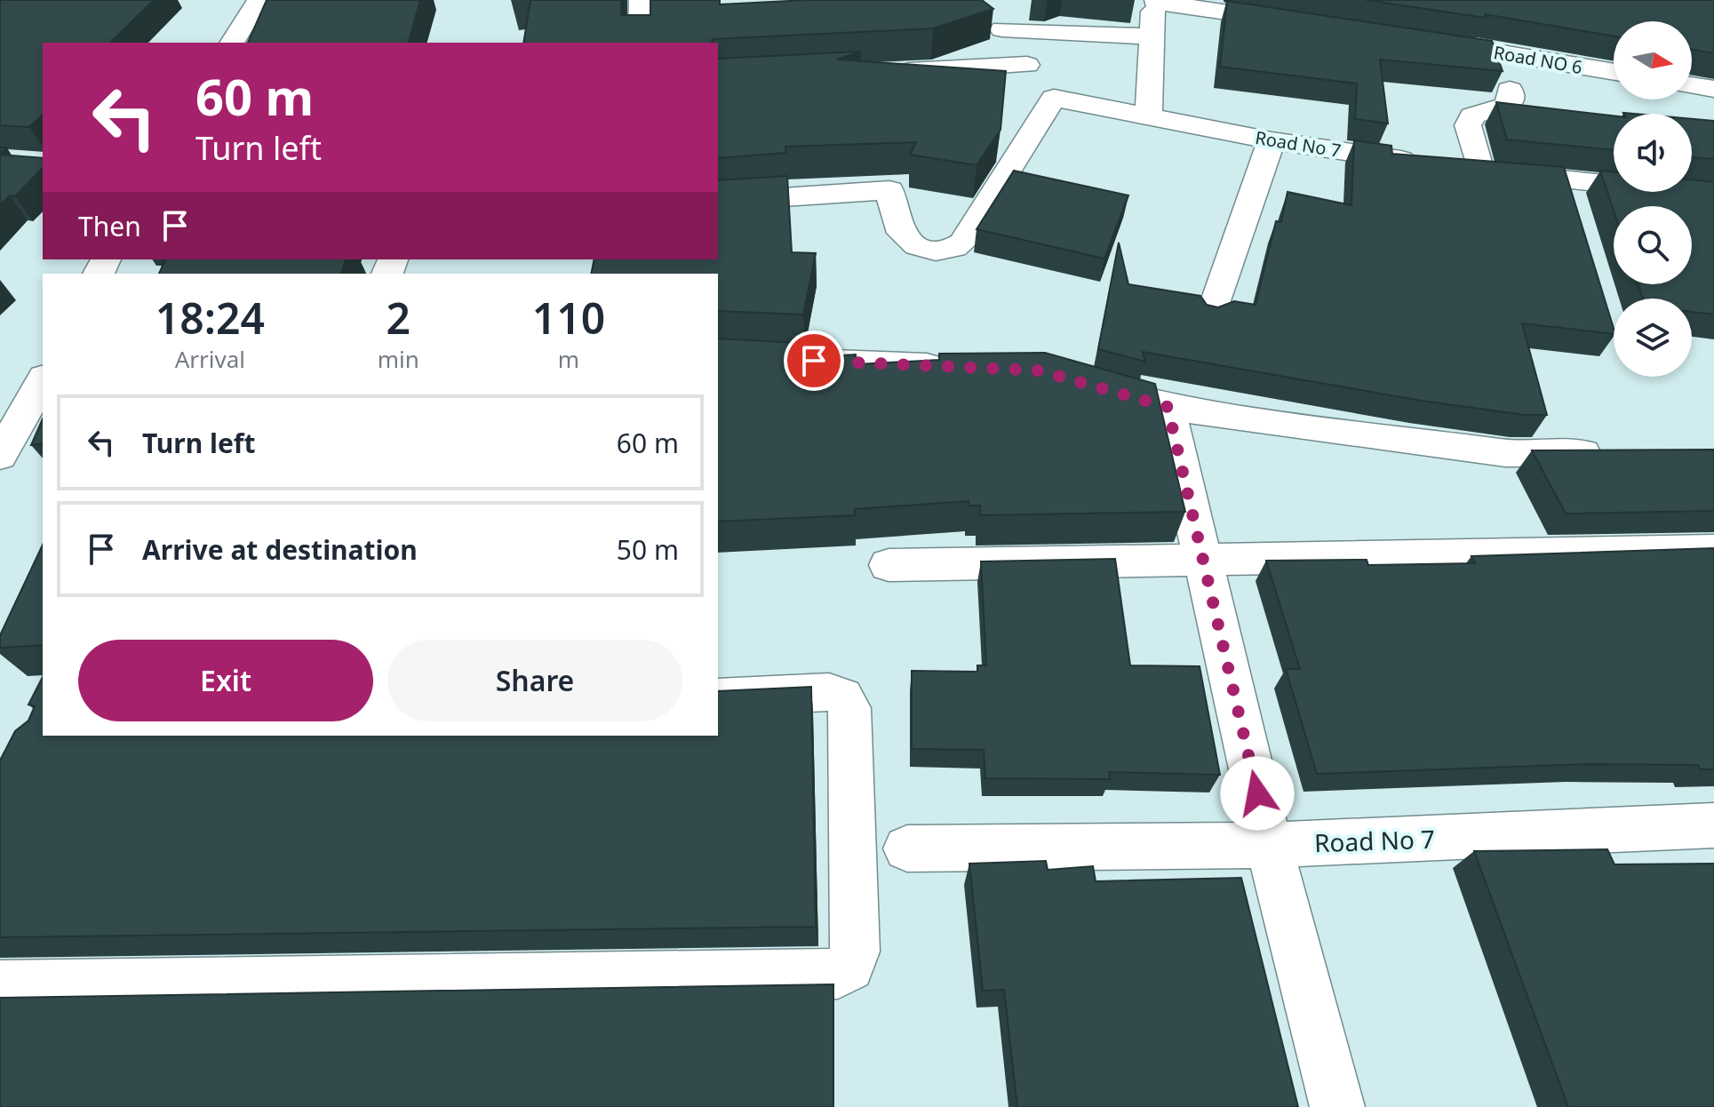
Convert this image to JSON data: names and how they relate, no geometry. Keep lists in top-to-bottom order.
{
  "streets": {
    "street": ["Road NO 6", "Road No 7"]
  },
  "north": "right",
  "page": {
    "turn": ["60 m", "Turn left"],
    "then": "Then",
    "eta": [
      "18:24",
      "Arrival",
      "2",
      "min",
      "110",
      "m"
    ],
    "list": [
      {
        "name": "Turn left",
        "value": "60 m"
      },
      {
        "name": "Arrive at destination",
        "value": "50 m"
      }
    ],
    "buttons": ["Exit", "Share"]
  }
}
